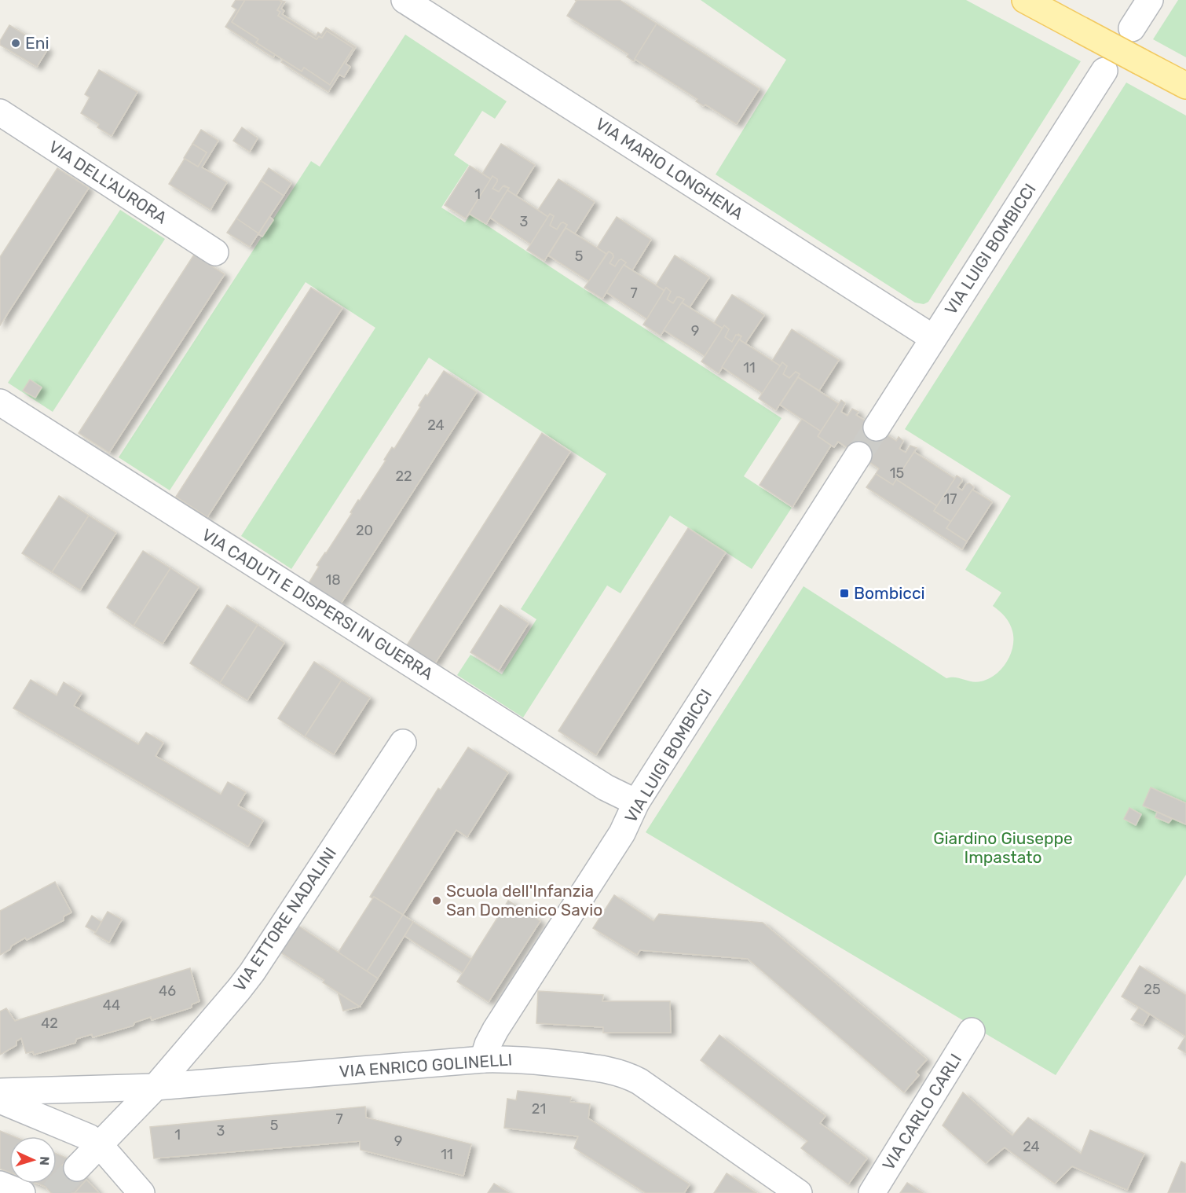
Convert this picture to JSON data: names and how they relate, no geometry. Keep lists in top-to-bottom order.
{
  "streets": {
    "street": [
      "VIA MARIO LONGHENA",
      "VIA DELL'AURORA",
      "VIA LUIGI BOMBICCI",
      "VIA CADUTI E DISPERSI IN GUERRA",
      "VIA ETTORE NADALINI",
      "VIA ENRICO GOLINELLI",
      "VIA CARLO CARLI"
    ]
  },
  "crossings": [
    ["VIA MARIO LONGHENA", "VIA LUIGI BOMBICCI"],
    ["VIA LUIGI BOMBICCI", "VIA CADUTI E DISPERSI IN GUERRA"],
    ["VIA LUIGI BOMBICCI", "VIA ENRICO GOLINELLI"],
    ["VIA ETTORE NADALINI", "VIA ENRICO GOLINELLI"]
  ],
  "parks": ["Giardino Giuseppe Impastato"],
  "places": {
    "other": ["Eni", "Scuola dell'Infanzia San Domenico Savio"],
    "transit": ["Bombicci"]
  },
  "house_numbers": [
    "1",
    "3",
    "5",
    "7",
    "9",
    "11",
    "24",
    "15",
    "22",
    "17",
    "20",
    "18",
    "25",
    "46",
    "44",
    "42",
    "21",
    "7",
    "5",
    "3",
    "1",
    "9",
    "24",
    "11"
  ],
  "north": "right"
}
